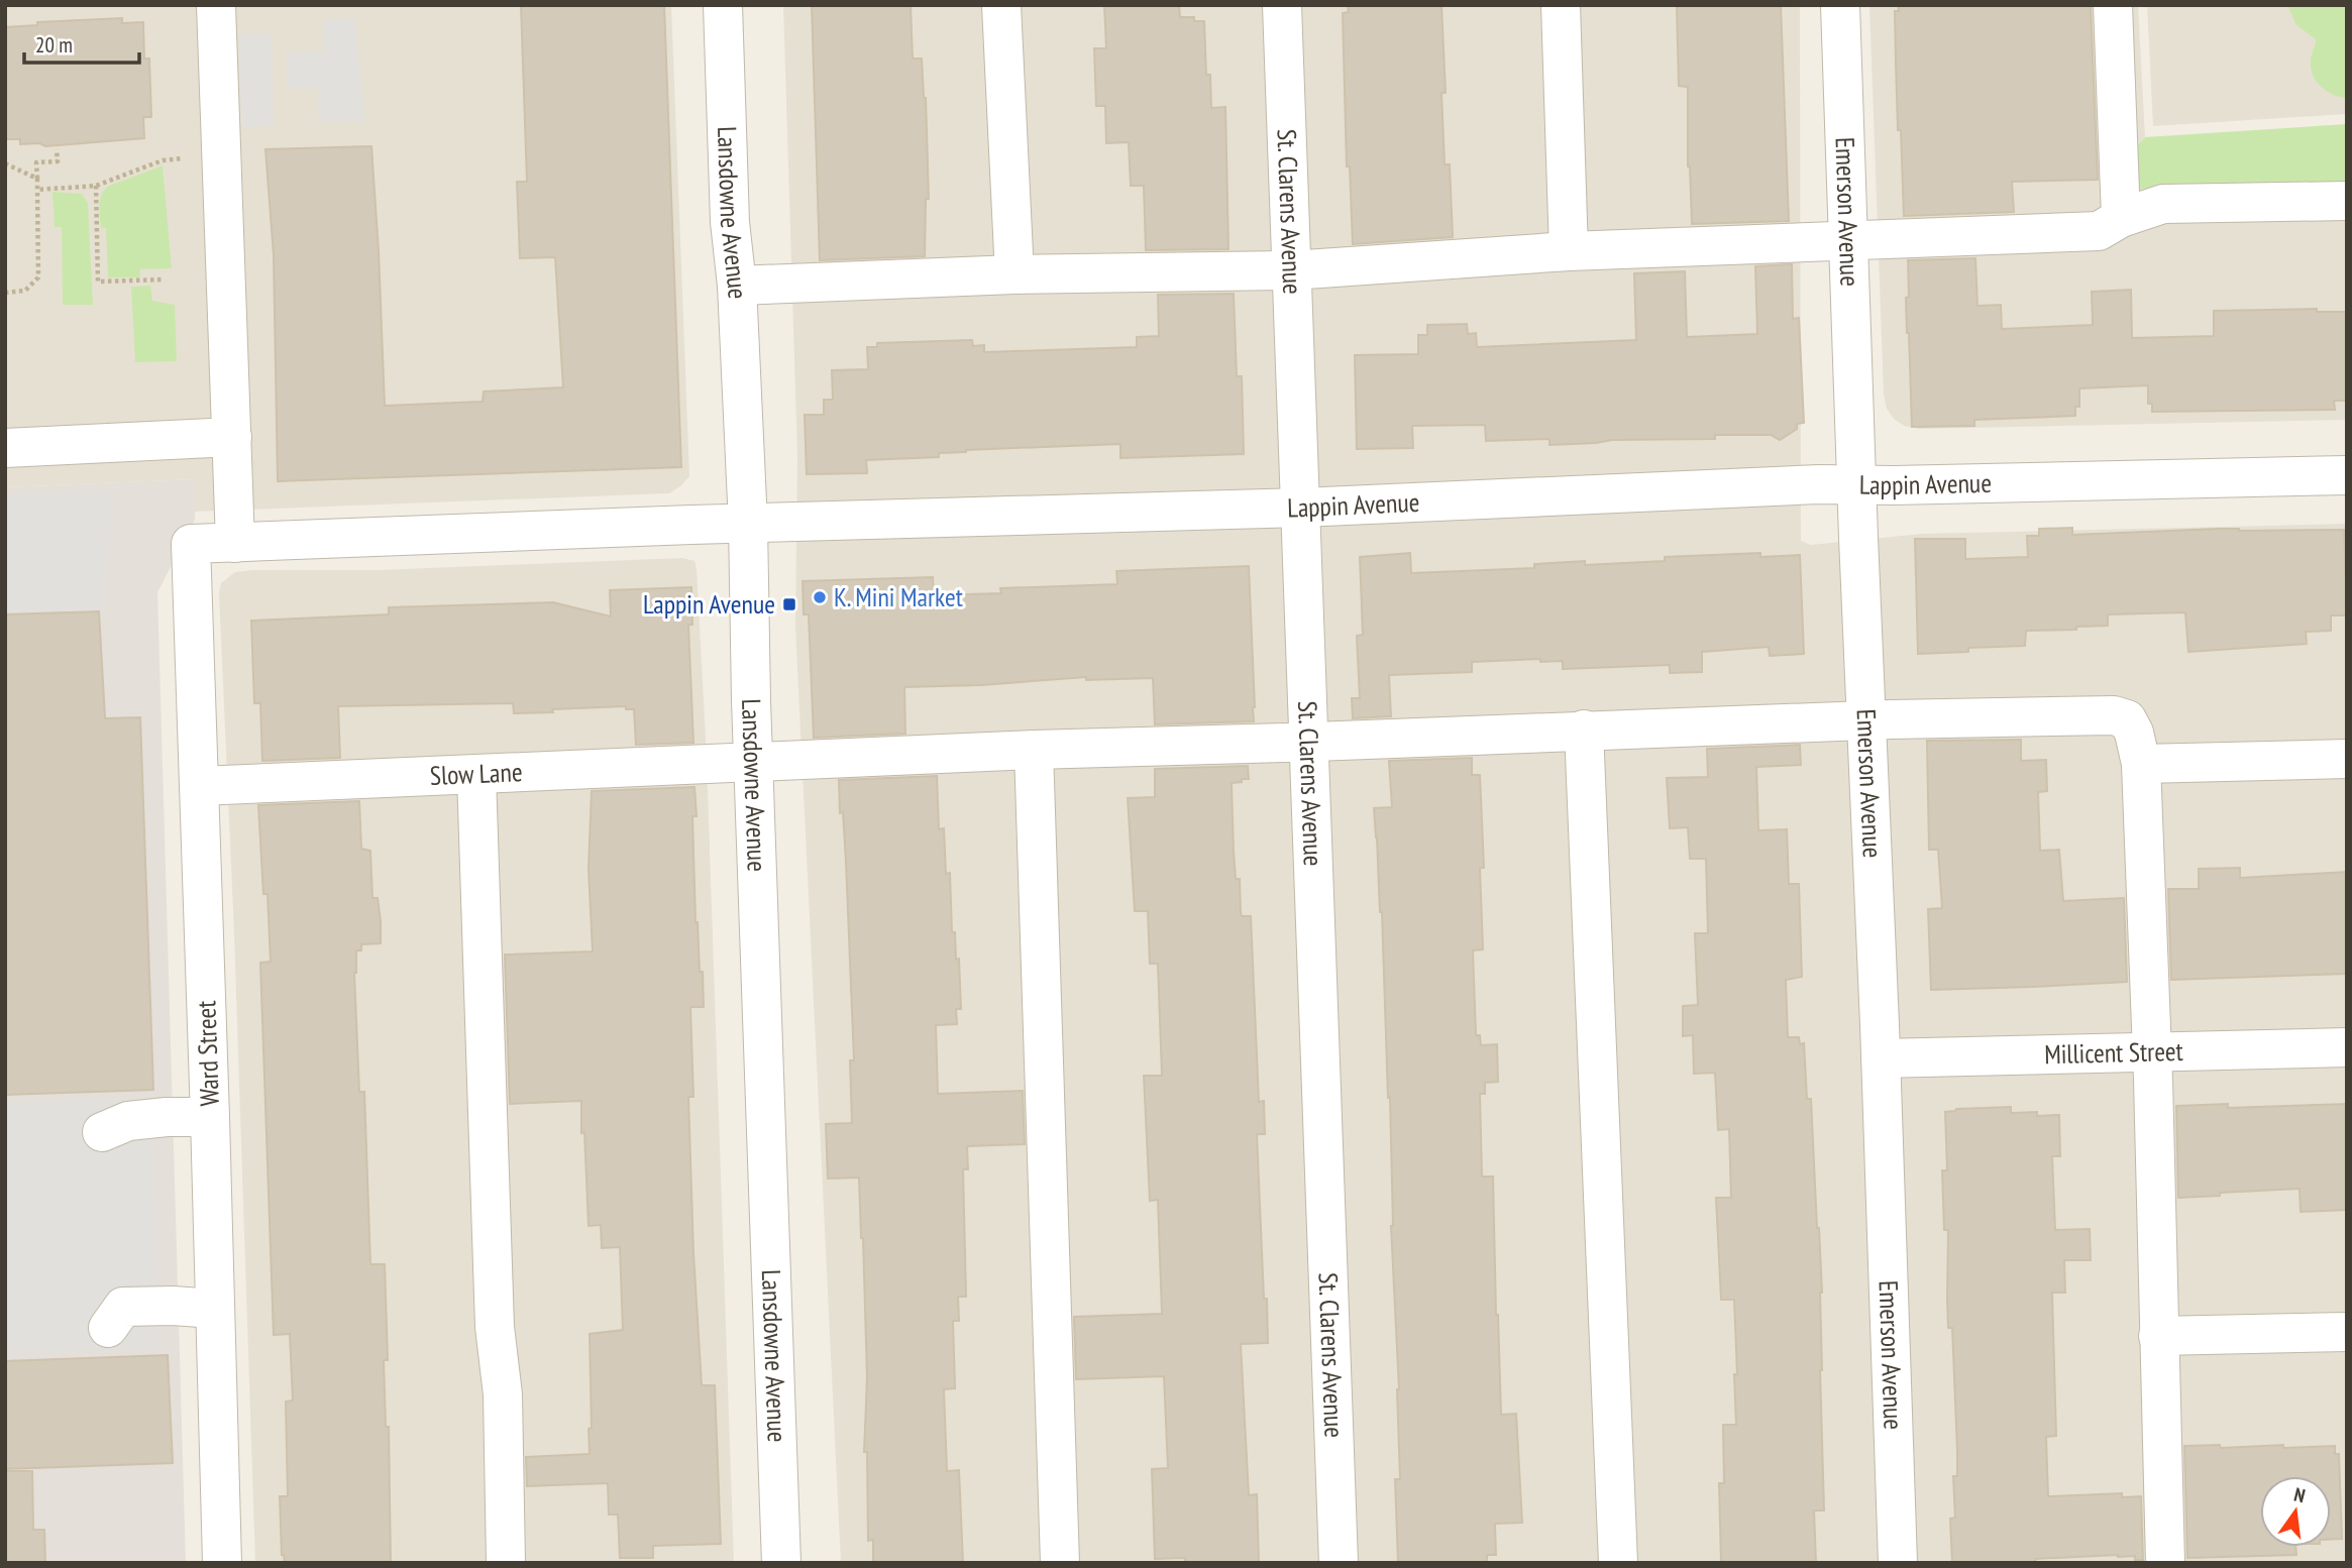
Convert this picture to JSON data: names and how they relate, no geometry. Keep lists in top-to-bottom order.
{
  "streets": {
    "street": [
      "Lansdowne Avenue",
      "St. Clarens Avenue",
      "Emerson Avenue",
      "Lappin Avenue",
      "Slow Lane",
      "Millicent Street",
      "Ward Street"
    ]
  },
  "crossings": [
    ["Lansdowne Avenue", "Lappin Avenue"],
    ["Lansdowne Avenue", "Slow Lane"],
    ["St. Clarens Avenue", "Lappin Avenue"],
    ["St. Clarens Avenue", "Slow Lane"],
    ["Emerson Avenue", "Lappin Avenue"],
    ["Emerson Avenue", "Slow Lane"],
    ["Emerson Avenue", "Millicent Street"],
    ["Lappin Avenue", "Ward Street"],
    ["Slow Lane", "Ward Street"]
  ],
  "places": {
    "other": ["K. Mini Market"],
    "transit": ["Lappin Avenue"]
  },
  "scale_bar": "20 m",
  "north": "top"
}
